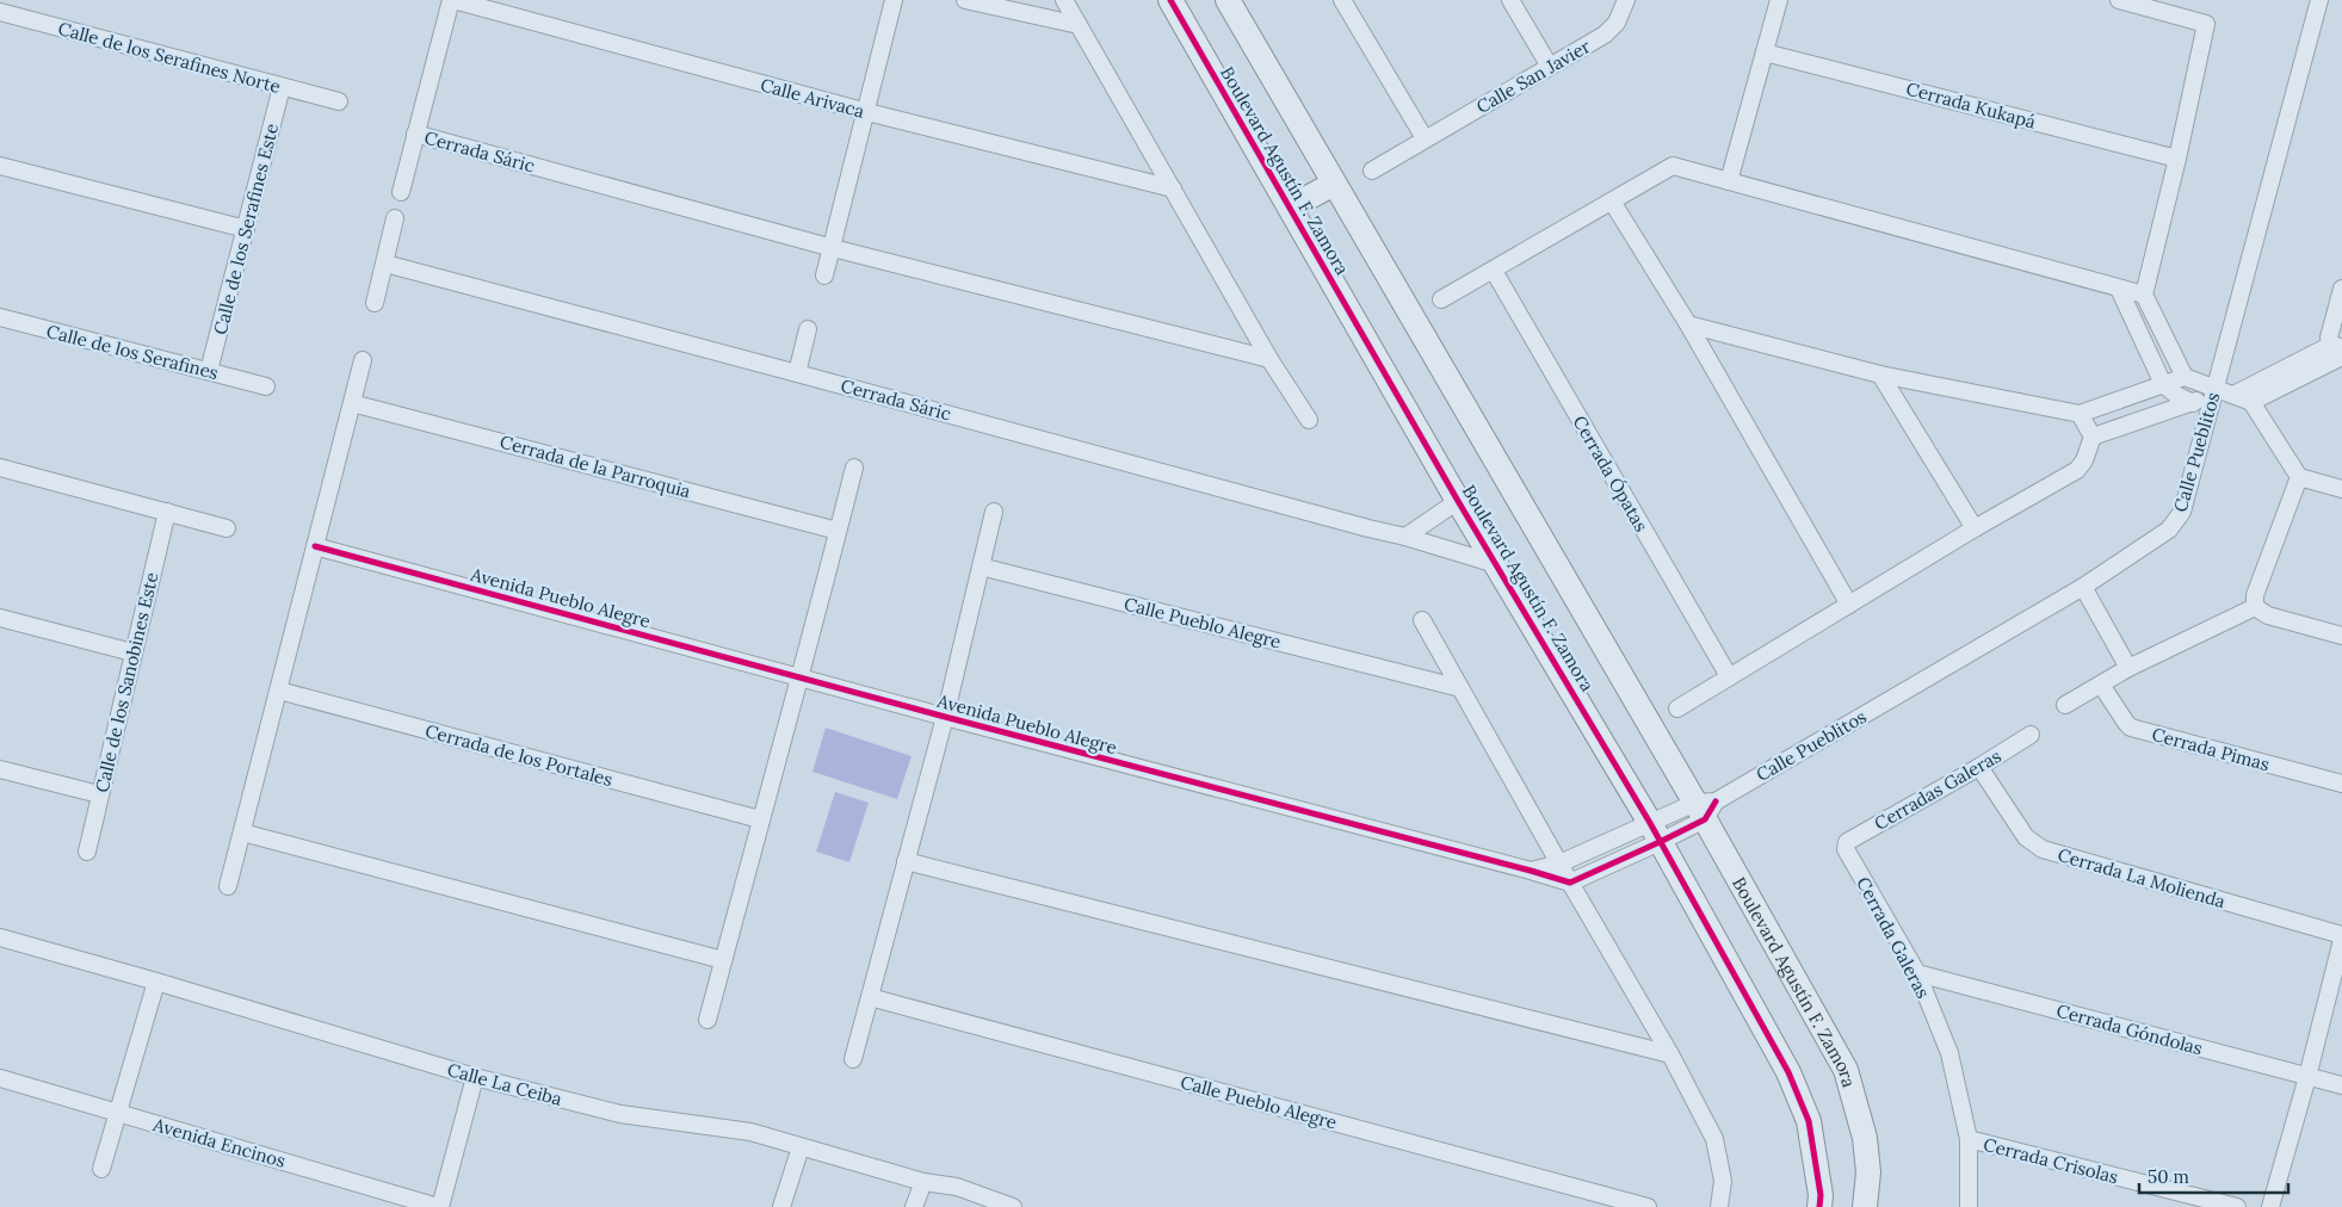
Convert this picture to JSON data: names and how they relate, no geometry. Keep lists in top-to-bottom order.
{
  "streets": {
    "street": [
      "Calle de los Serafines Norte",
      "Calle San Javier",
      "Calle Arivaca",
      "Cerrada Kukapá",
      "Cerrada Sáric",
      "Boulevard Agustín F. Zamora",
      "Calle de los Serafines Este",
      "Calle de los Serafines",
      "Calle Pueblitos",
      "Cerrada de la Parroquia",
      "Cerrada Ópatas",
      "Avenida Pueblo Alegre",
      "Calle Pueblo Alegre",
      "Calle de los Sanobines Este",
      "Cerrada Pimas",
      "Cerrada de los Portales",
      "Cerradas Galeras",
      "Cerrada La Molienda",
      "Cerrada Galeras",
      "Cerrada Góndolas",
      "Calle La Ceiba",
      "Avenida Encinos",
      "Cerrada Crisolas"
    ]
  },
  "crossings": [
    ["Calle de los Serafines Norte", "Calle de los Serafines Este"],
    ["Calle Arivaca", "Cerrada Sáric"],
    ["Cerrada Sáric", "Boulevard Agustín F. Zamora"],
    ["Boulevard Agustín F. Zamora", "Calle Pueblitos"],
    ["Boulevard Agustín F. Zamora", "Avenida Pueblo Alegre"],
    ["Calle de los Serafines Este", "Calle de los Serafines"],
    ["Calle Pueblitos", "Avenida Pueblo Alegre"],
    ["Cerradas Galeras", "Cerrada La Molienda"],
    ["Cerradas Galeras", "Cerrada Galeras"],
    ["Cerrada Galeras", "Cerrada Góndolas"],
    ["Cerrada Galeras", "Cerrada Crisolas"]
  ],
  "scale_bar": "50 m"
}
